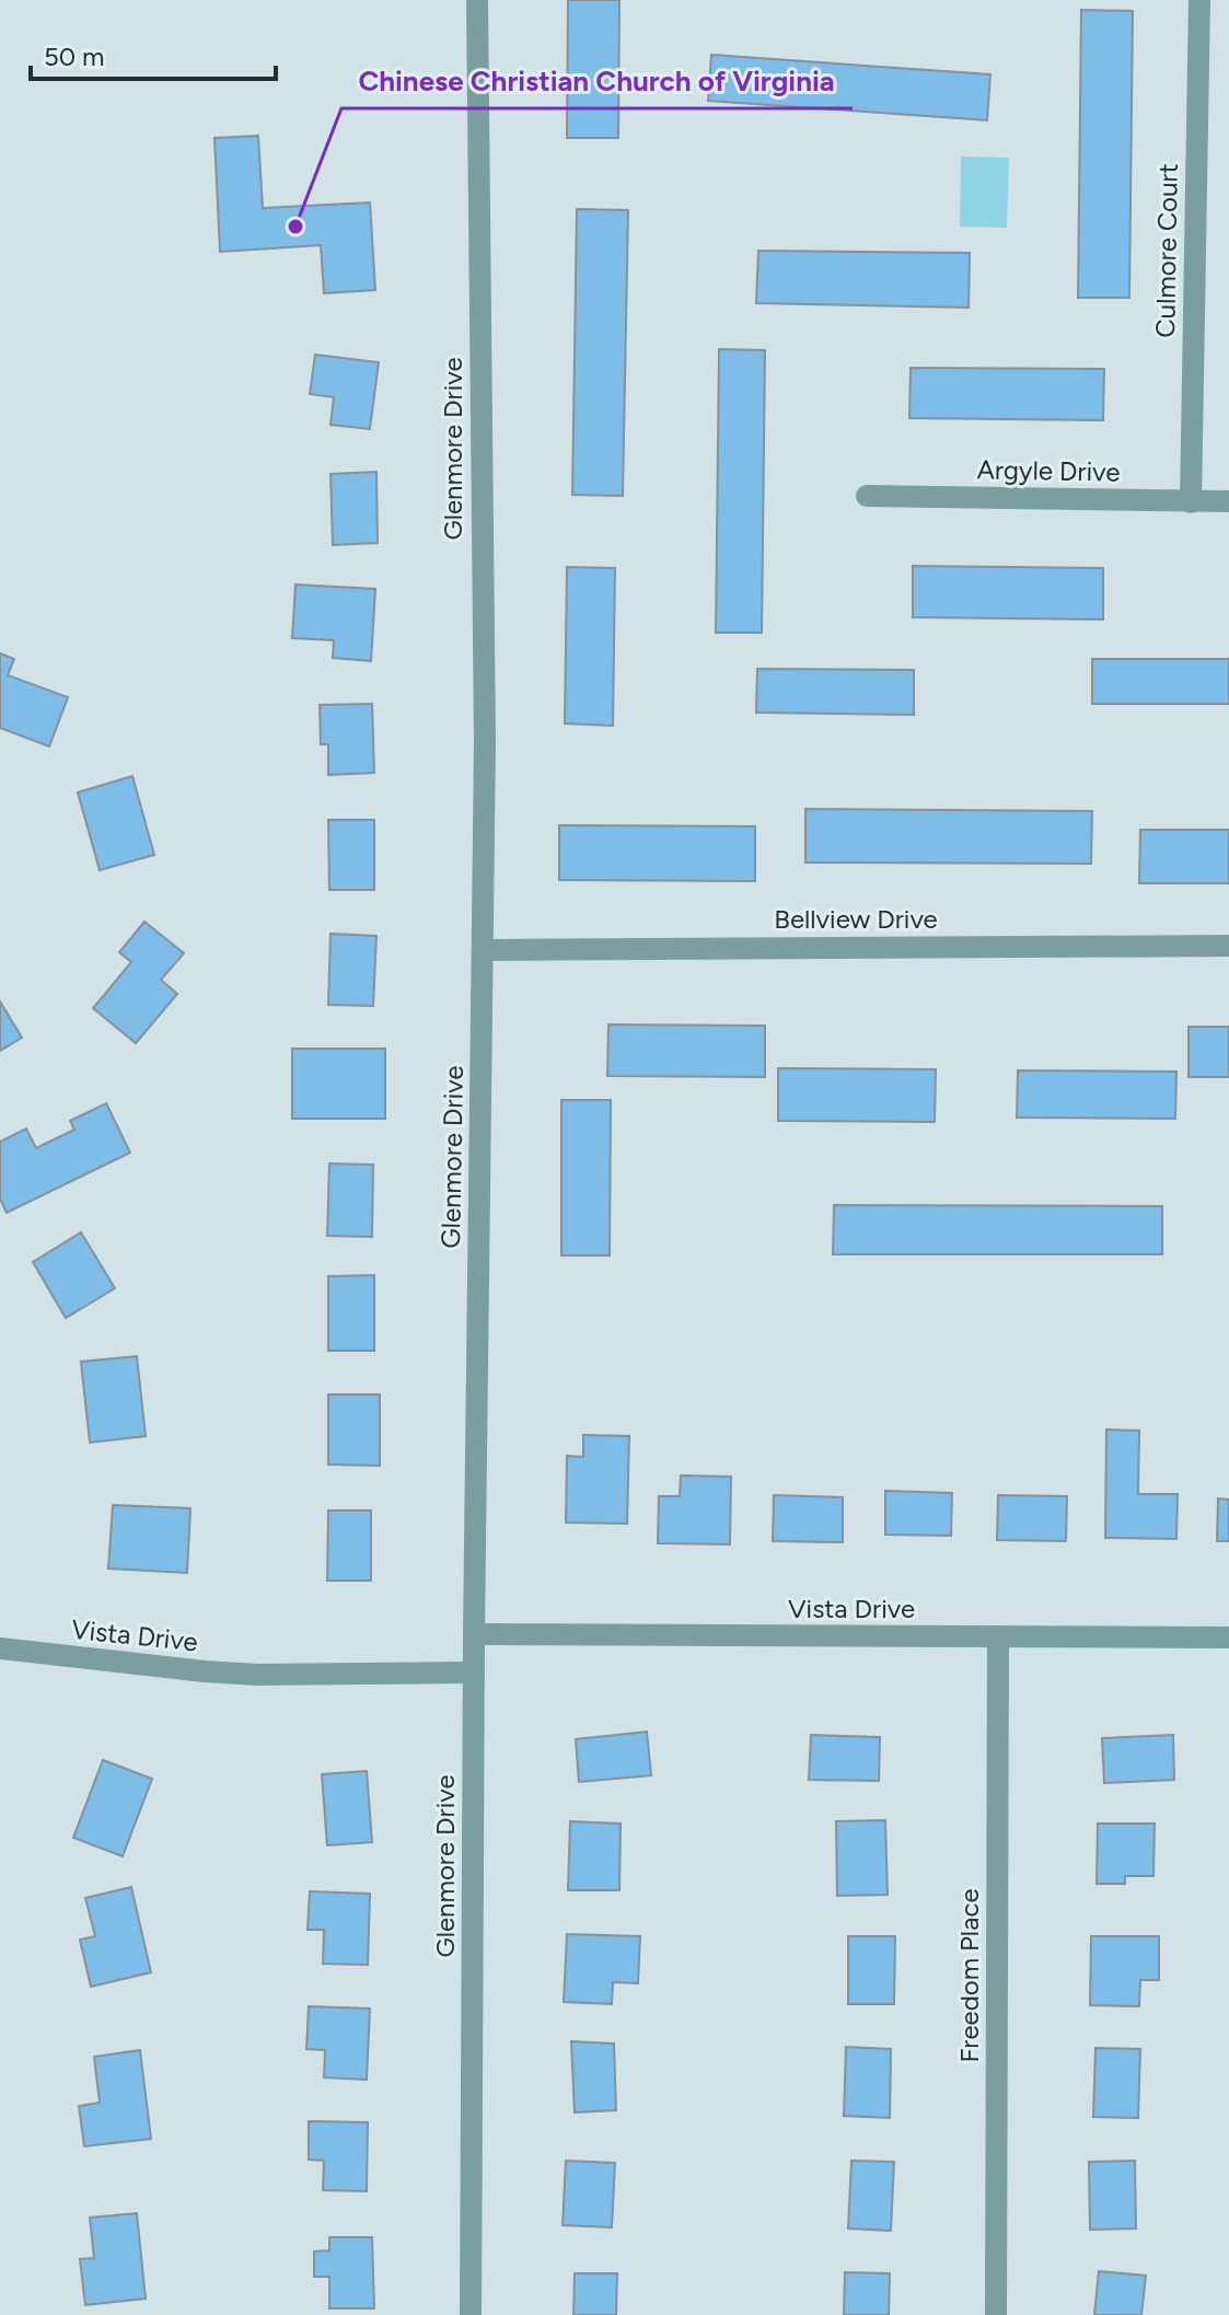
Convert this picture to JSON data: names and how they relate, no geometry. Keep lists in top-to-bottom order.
{
  "streets": {
    "street": [
      "Culmore Court",
      "Glenmore Drive",
      "Argyle Drive",
      "Bellview Drive",
      "Vista Drive",
      "Freedom Place"
    ]
  },
  "crossings": [
    ["Culmore Court", "Argyle Drive"],
    ["Glenmore Drive", "Bellview Drive"],
    ["Glenmore Drive", "Vista Drive"],
    ["Vista Drive", "Freedom Place"]
  ],
  "places": ["Chinese Christian Church of Virginia"],
  "scale_bar": "50 m"
}
